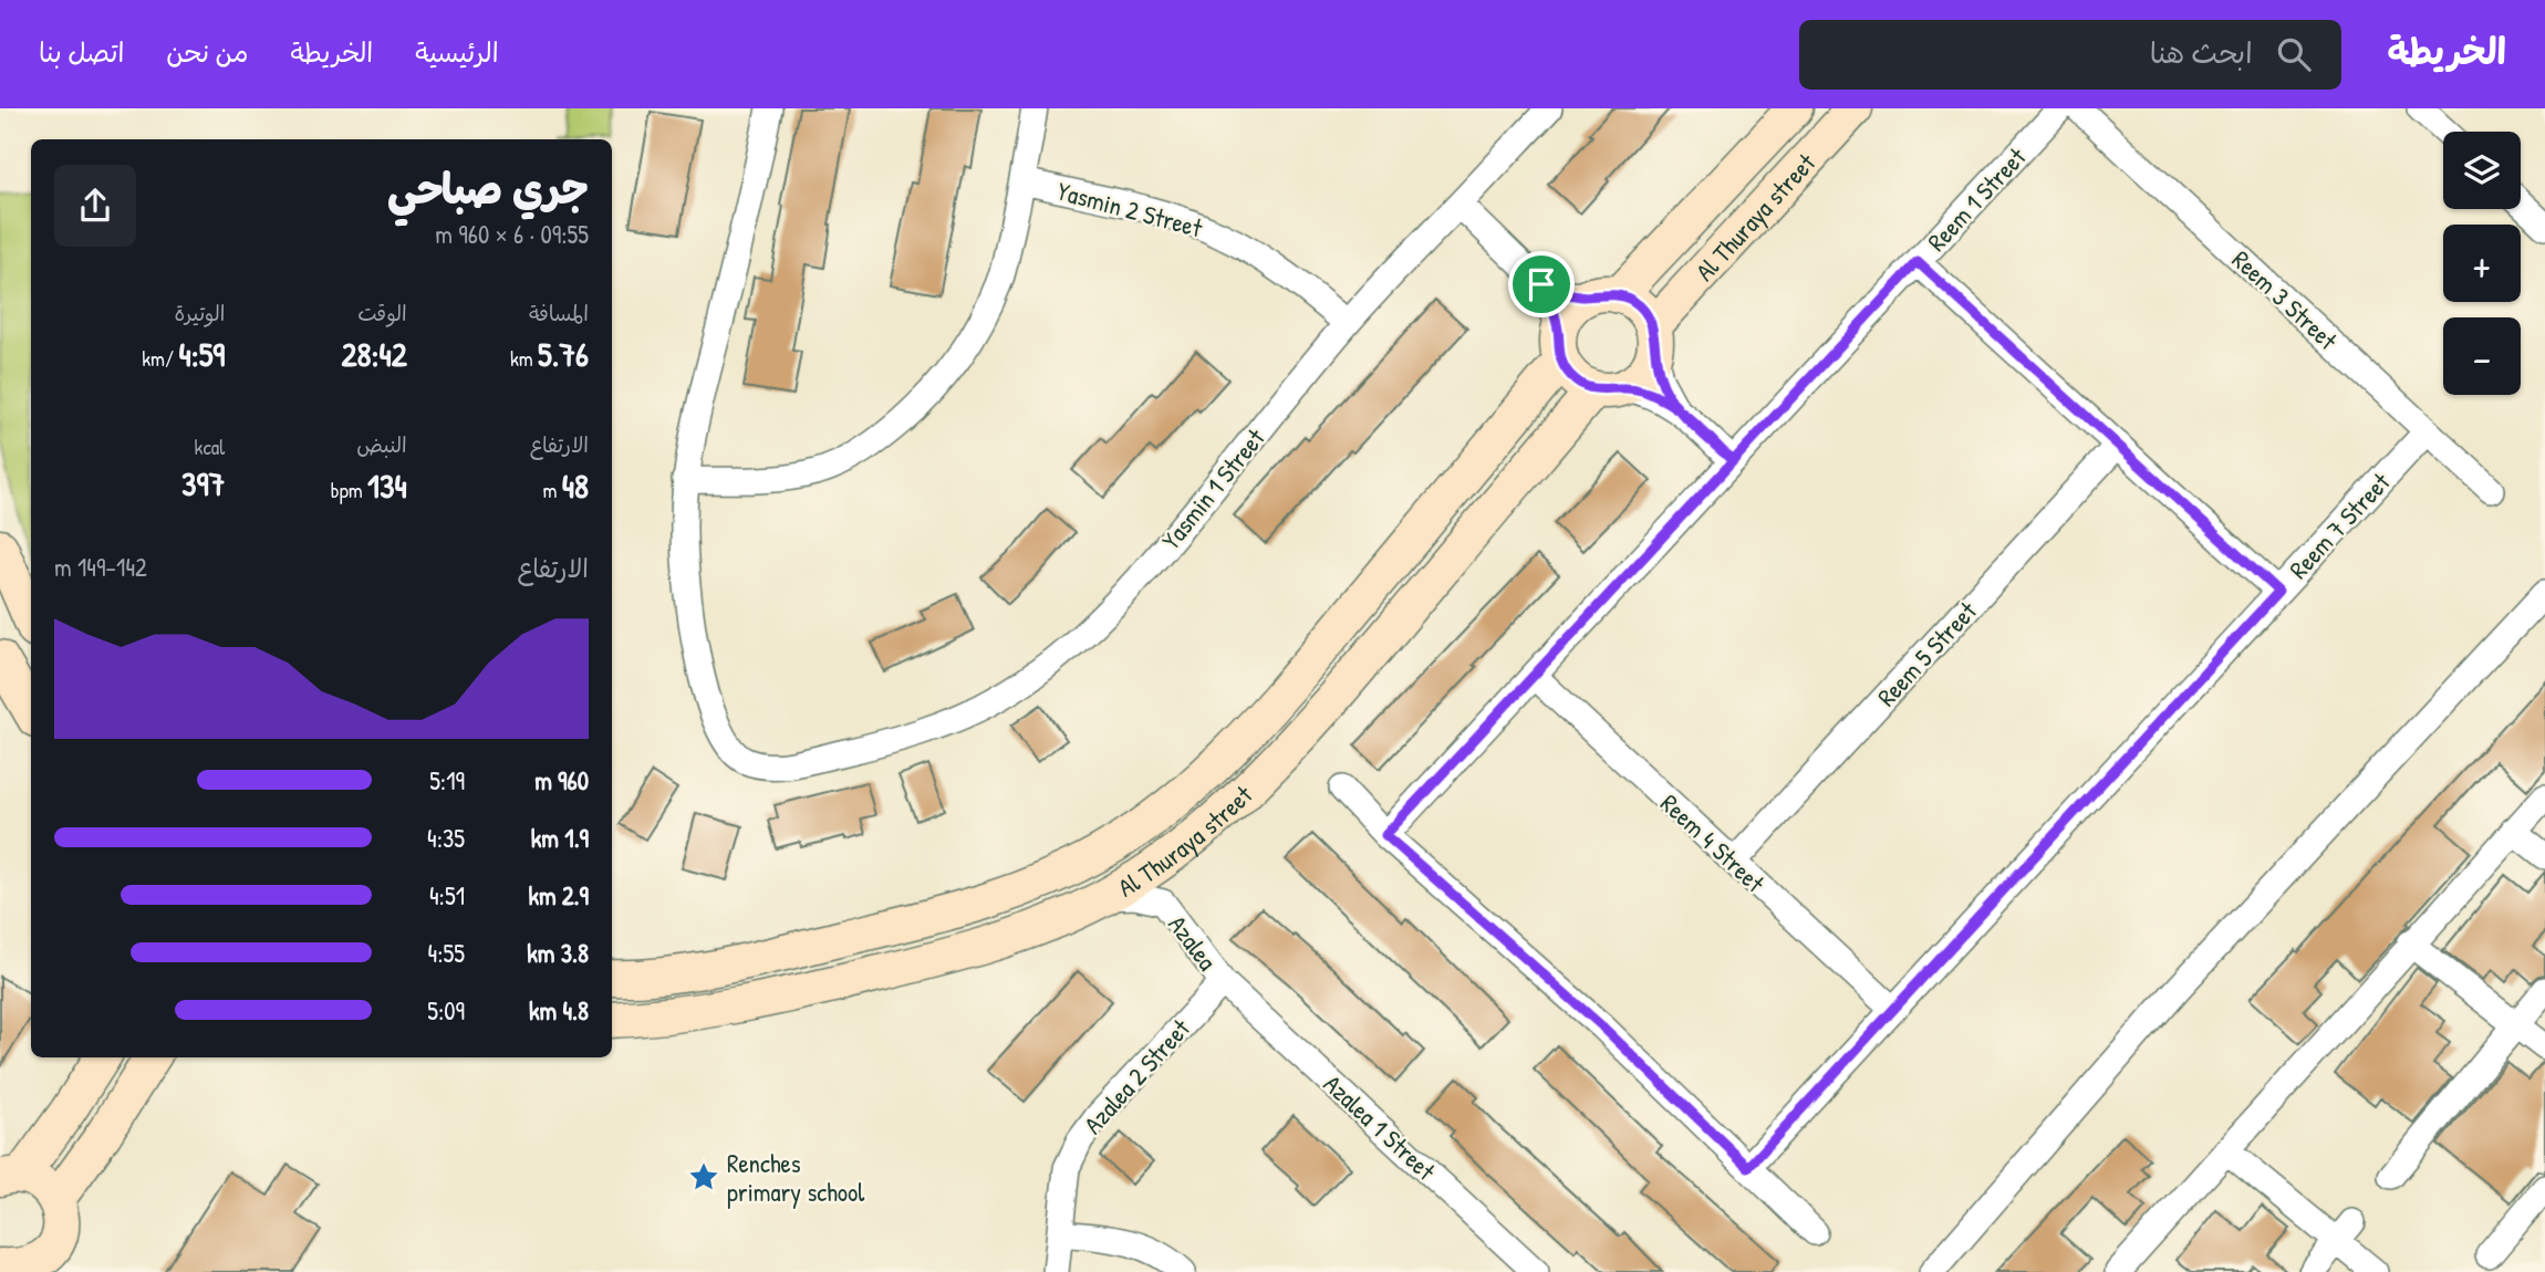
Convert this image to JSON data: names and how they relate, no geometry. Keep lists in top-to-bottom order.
{
  "streets": {
    "street": [
      "Reem 1 Street",
      "Yasmin 2 Street",
      "Al Thuraya street",
      "Reem 3 Street",
      "Yasmin 1 Street",
      "Reem 7 Street",
      "Reem 5 Street",
      "Reem 4 Street",
      "Azalea",
      "Azalea 2 Street",
      "Azalea 1 Street"
    ]
  },
  "crossings": [
    ["Reem 1 Street", "Reem 4 Street"],
    ["Yasmin 2 Street", "Yasmin 1 Street"],
    ["Al Thuraya street", "Azalea"],
    ["Reem 3 Street", "Reem 7 Street"],
    ["Reem 7 Street", "Reem 4 Street"],
    ["Reem 5 Street", "Reem 4 Street"],
    ["Azalea", "Azalea 2 Street"],
    ["Azalea", "Azalea 1 Street"],
    ["Azalea 2 Street", "Azalea 1 Street"]
  ],
  "places": {
    "place": ["Renches primary school"]
  },
  "page": {
    "header": "الخريطة",
    "search": "ابحث هنا",
    "nav": [
      "الرئيسية",
      "الخريطة",
      "من نحن",
      "اتصل بنا"
    ],
    "map_buttons": ["+", "−"],
    "heading": ["جري صباحي", "09:55 · 6 × 960 m"],
    "stats": [
      ["المسافة", "5.76 km"],
      ["الوقت", "28:42"],
      ["الوتيرة", "4:59 /km"],
      ["الارتفاع", "48 m"],
      ["النبض", "134 bpm"],
      ["kcal", "397"]
    ],
    "chart": ["الارتفاع", "142–149 m"],
    "list": [
      {
        "name": "960 m",
        "note": "5:19"
      },
      {
        "name": "1.9 km",
        "note": "4:35"
      },
      {
        "name": "2.9 km",
        "note": "4:51"
      },
      {
        "name": "3.8 km",
        "note": "4:55"
      },
      {
        "name": "4.8 km",
        "note": "5:09"
      }
    ]
  }
}
